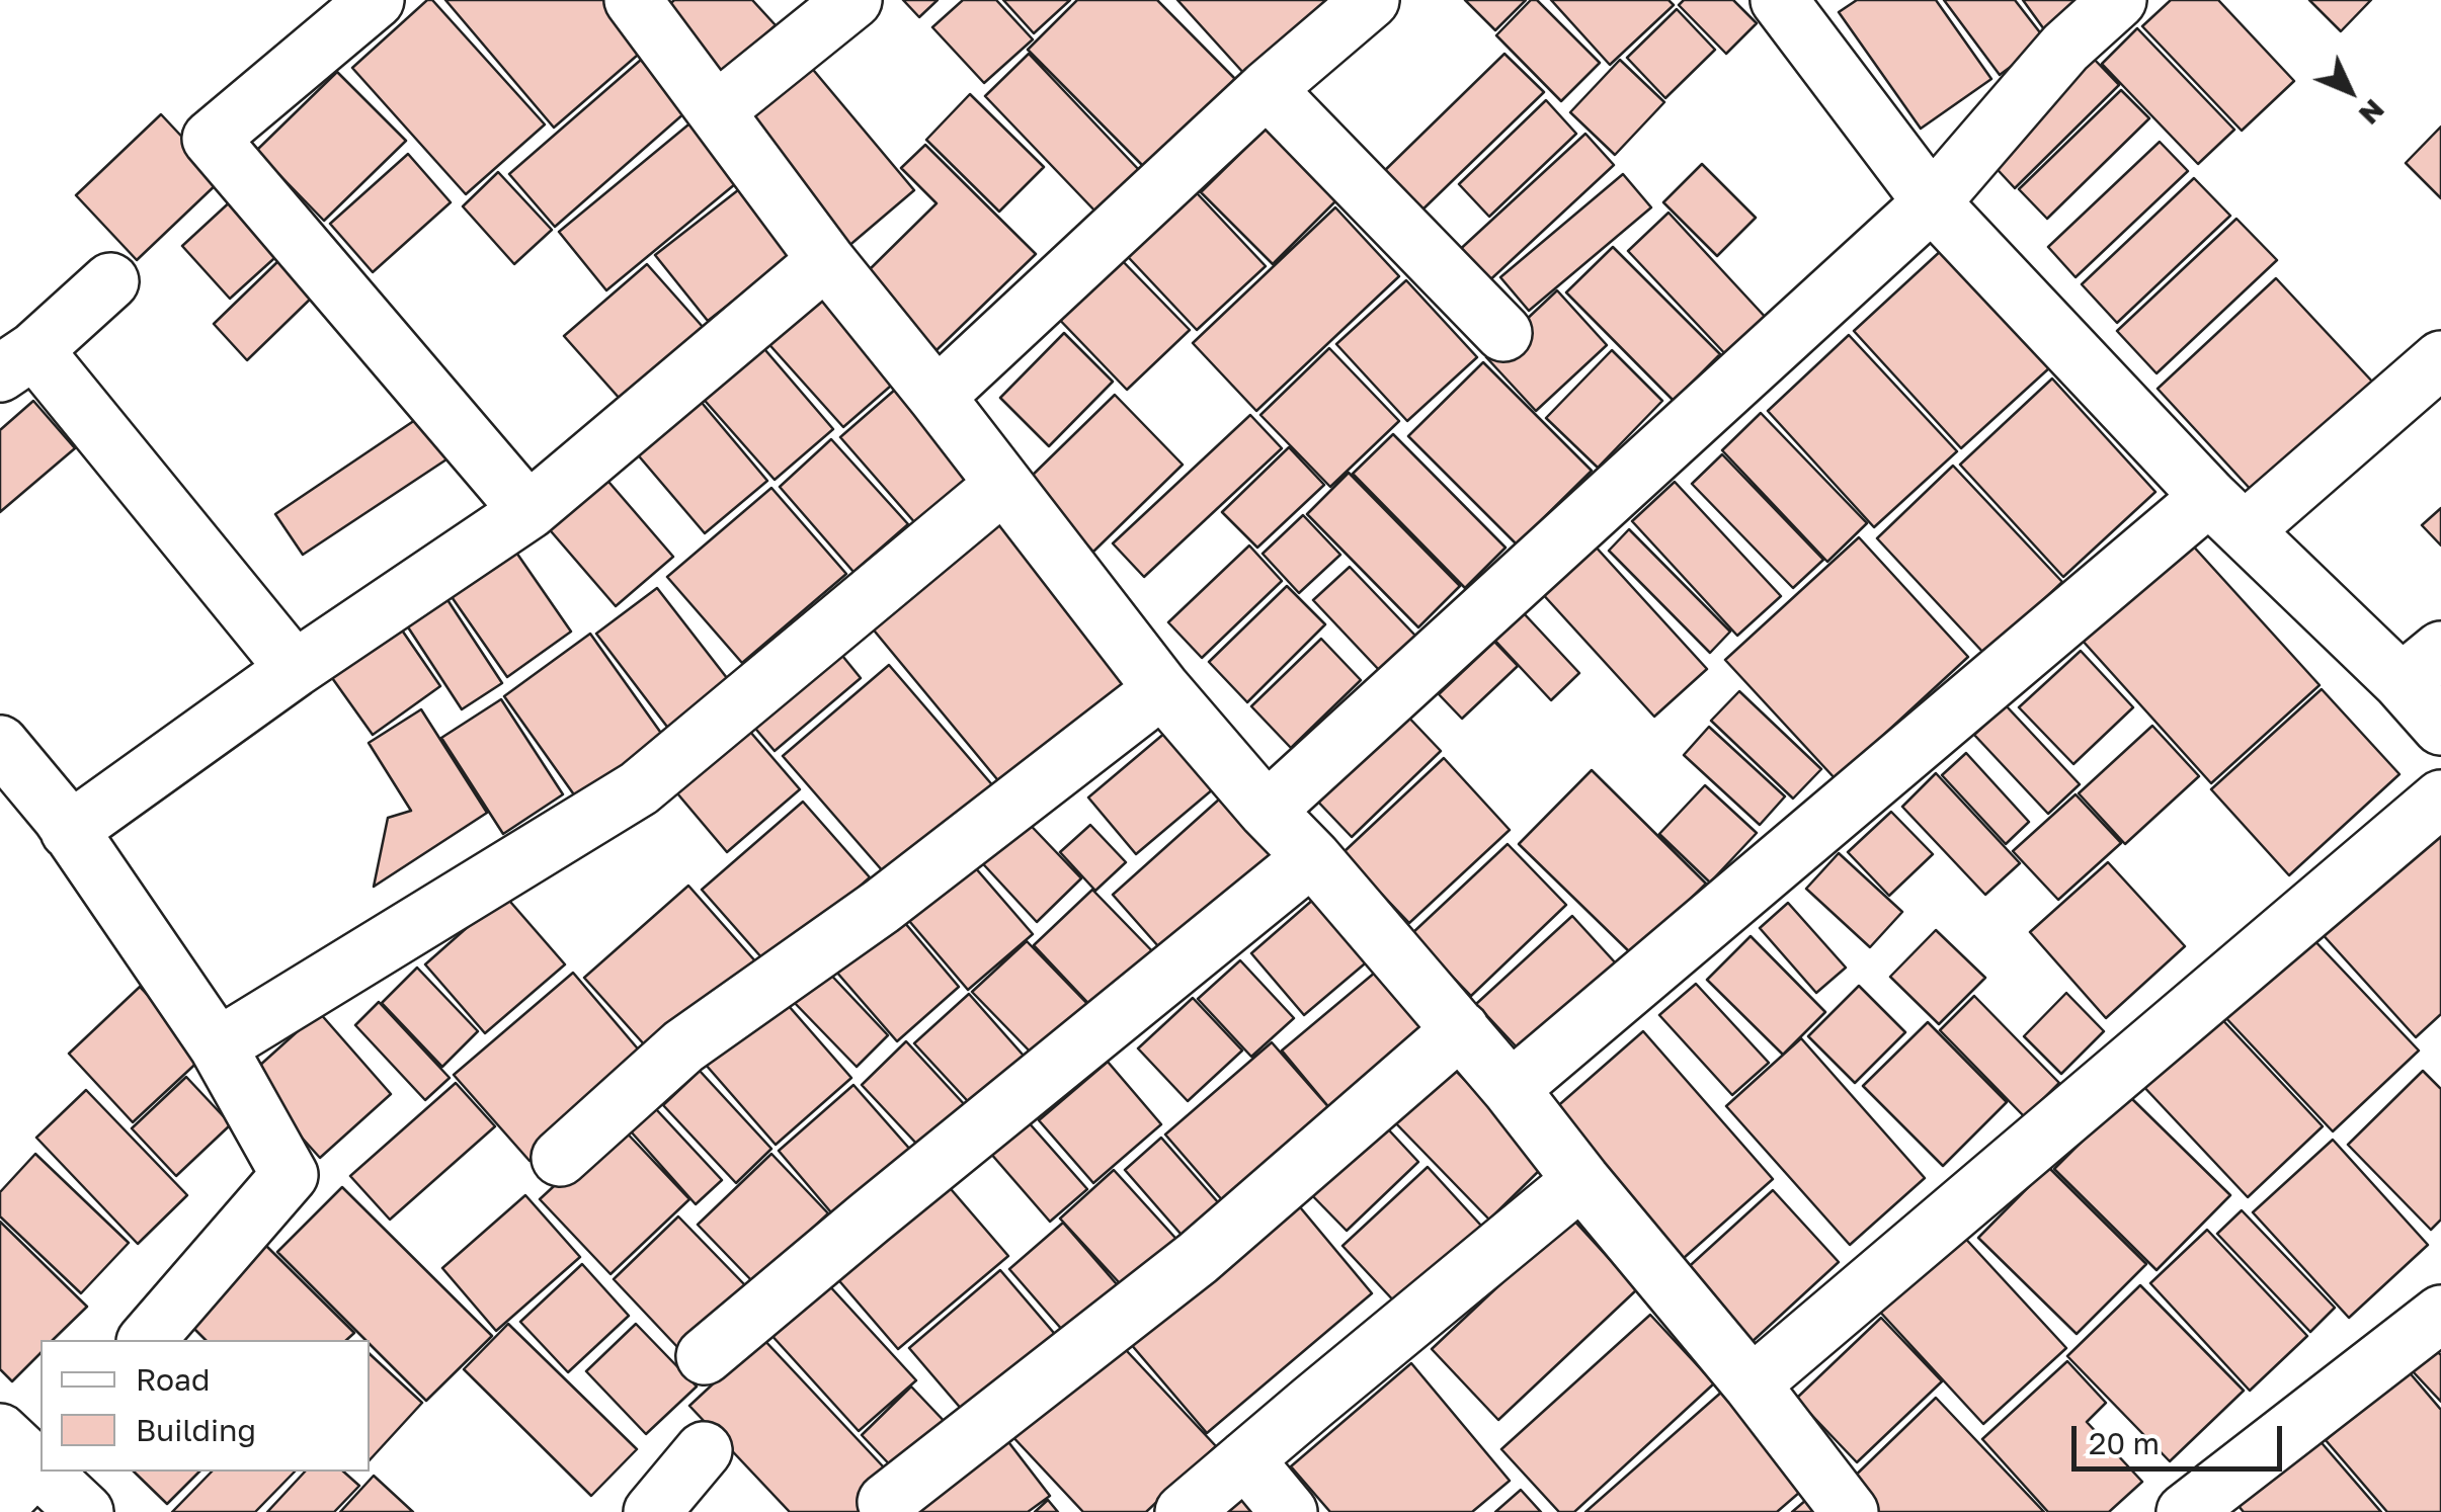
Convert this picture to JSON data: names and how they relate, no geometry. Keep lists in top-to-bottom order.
{
  "legend": ["Road", "Building"],
  "scale_bar": "20 m",
  "north": "bottom right"
}
